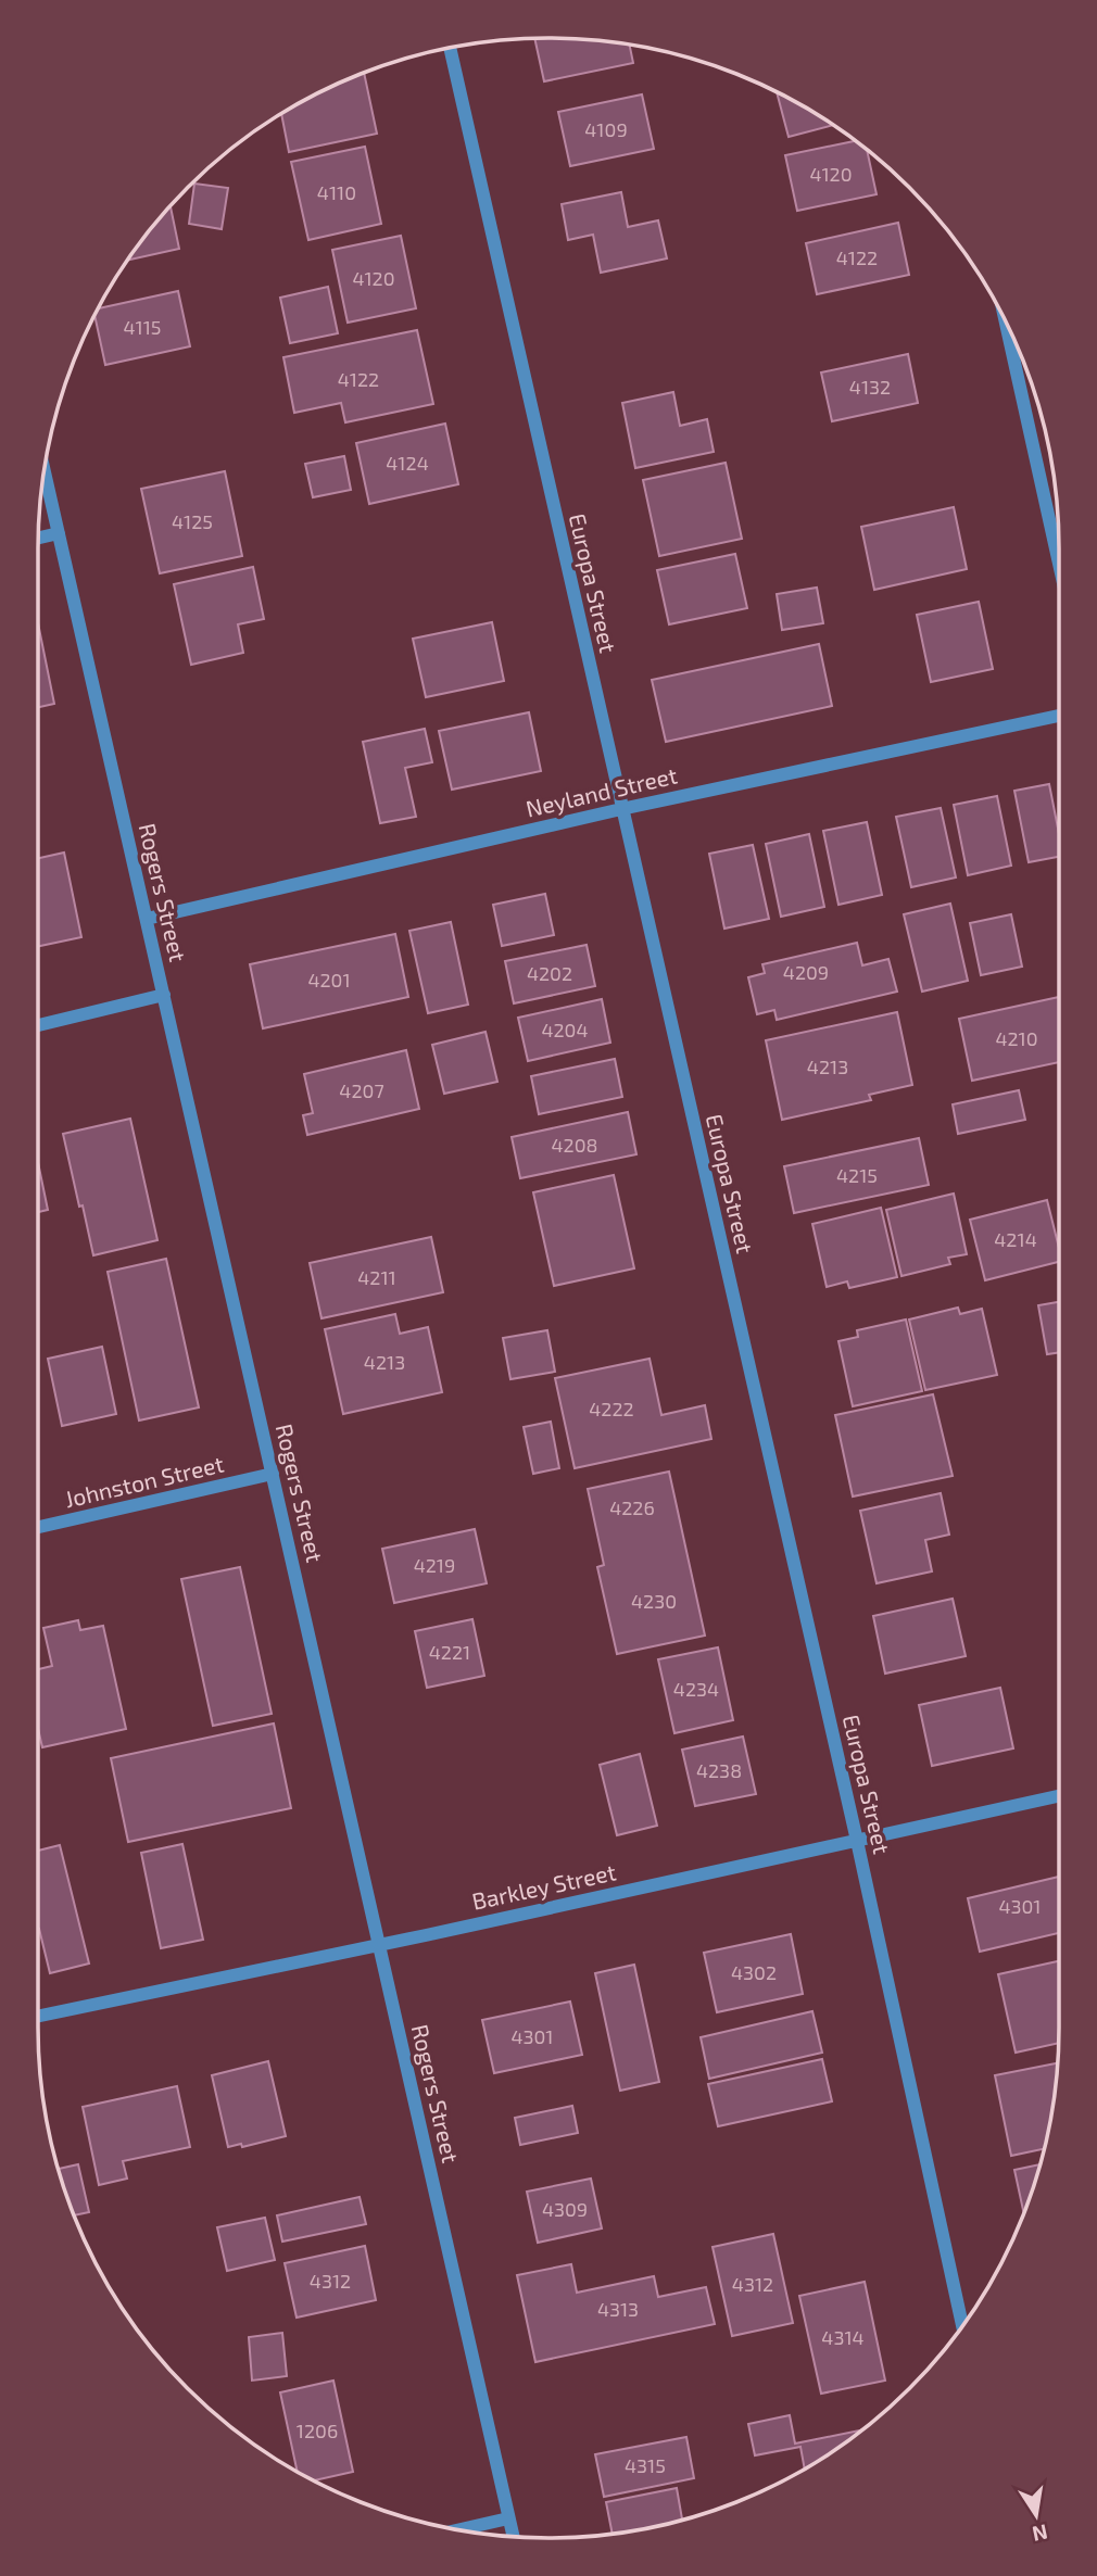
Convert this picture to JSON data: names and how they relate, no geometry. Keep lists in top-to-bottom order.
{
  "streets": {
    "street": [
      "Europa Street",
      "Neyland Street",
      "Rogers Street",
      "Johnston Street",
      "Barkley Street"
    ]
  },
  "crossings": [
    ["Europa Street", "Neyland Street"],
    ["Europa Street", "Barkley Street"],
    ["Neyland Street", "Rogers Street"],
    ["Rogers Street", "Johnston Street"],
    ["Rogers Street", "Barkley Street"]
  ],
  "house_numbers": [
    "4109",
    "4120",
    "4110",
    "4122",
    "4120",
    "4115",
    "4122",
    "4132",
    "4124",
    "4125",
    "4209",
    "4202",
    "4201",
    "4204",
    "4210",
    "4213",
    "4207",
    "4208",
    "4215",
    "4214",
    "4211",
    "4213",
    "4222",
    "4226",
    "4219",
    "4230",
    "4221",
    "4234",
    "4238",
    "4301",
    "4302",
    "4301",
    "4309",
    "4312",
    "4312",
    "4313",
    "4314",
    "1206",
    "4315"
  ],
  "north": "bottom"
}
